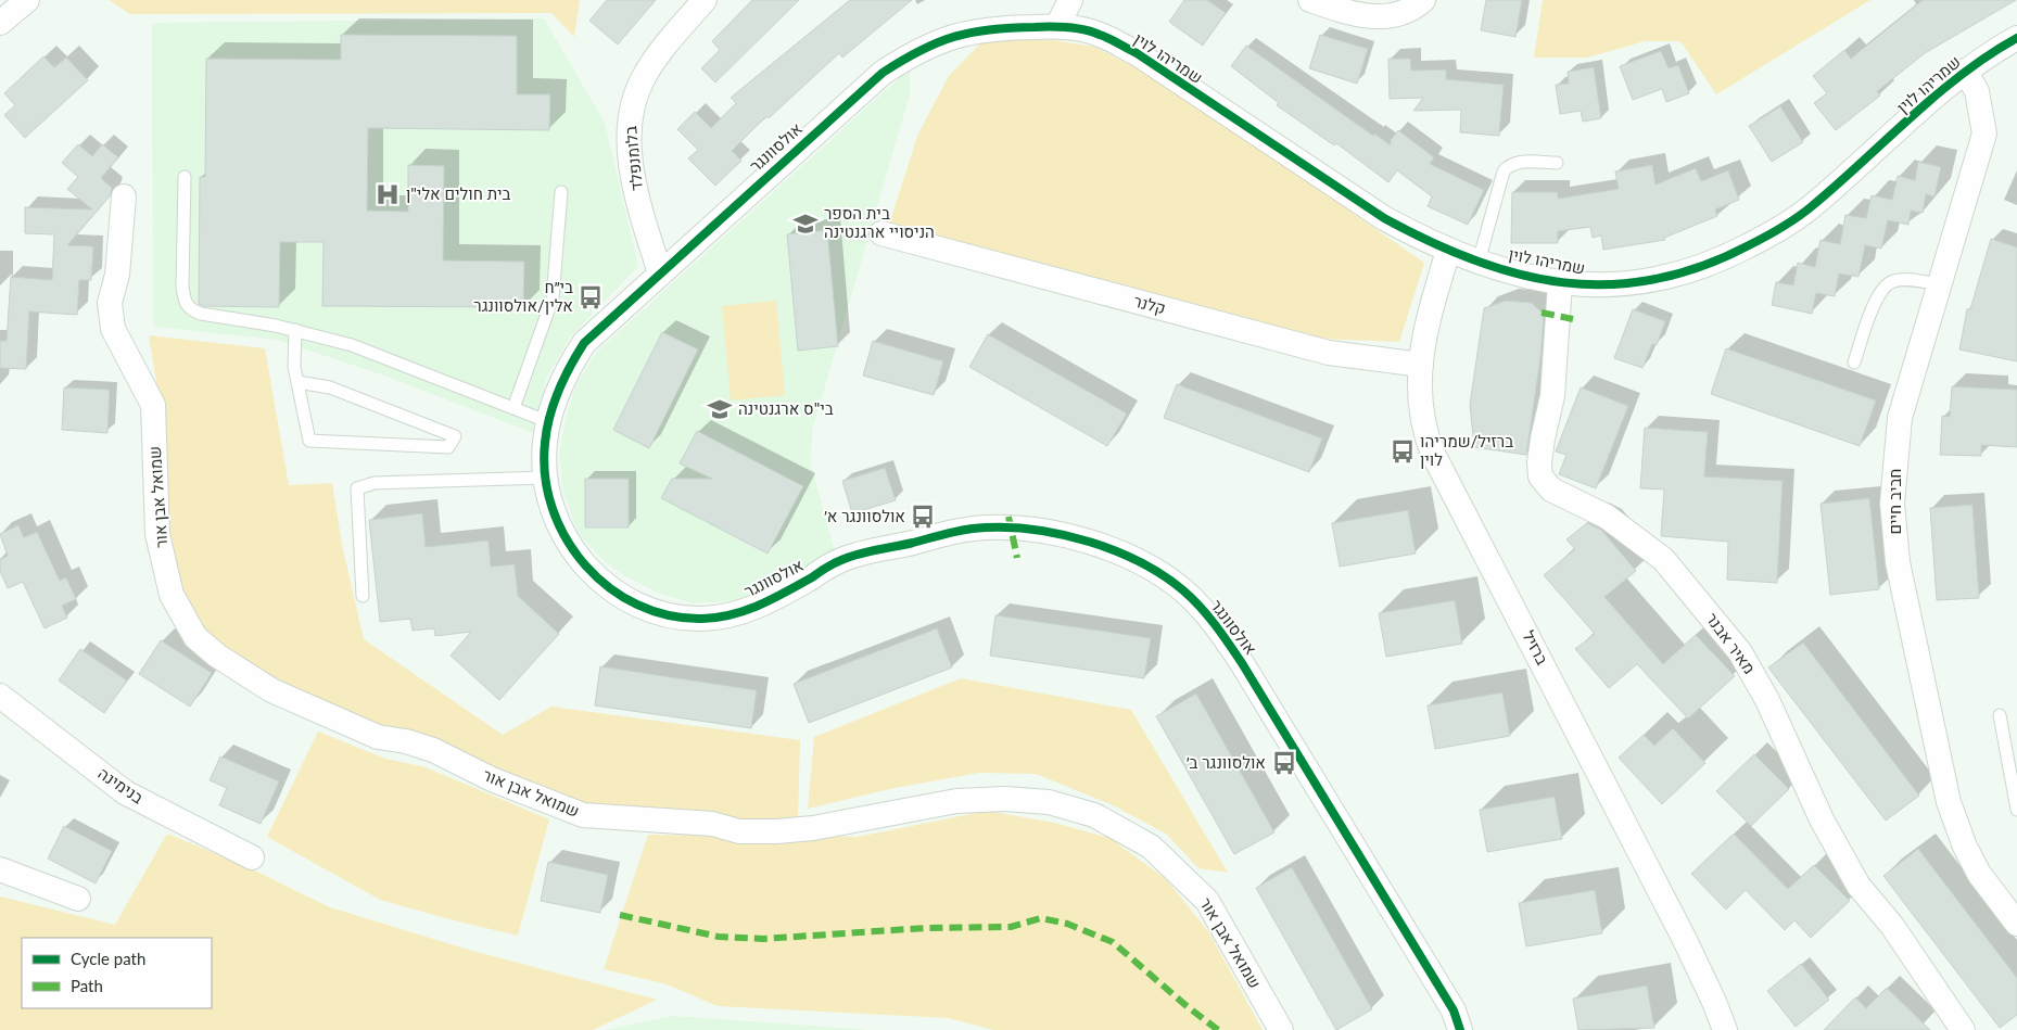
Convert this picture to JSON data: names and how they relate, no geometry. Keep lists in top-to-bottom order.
{
  "streets": {
    "street": [
      "שמריהו לוין",
      "אולסוונגר",
      "בלומנפלד",
      "קלנר",
      "שמואל אבן אור",
      "חביב חיים",
      "מאיר אבנר",
      "ברזיל",
      "בנימינה"
    ]
  },
  "crossings": [
    ["שמריהו לוין", "אולסוונגר"],
    ["שמריהו לוין", "חביב חיים"],
    ["שמריהו לוין", "מאיר אבנר"],
    ["שמריהו לוין", "ברזיל"],
    ["אולסוונגר", "בלומנפלד"],
    ["קלנר", "ברזיל"]
  ],
  "places": {
    "hospital": ["בית חולים אלי\"ן"],
    "school or university": ["בית הספר הניסויי ארגנטינה", "בי\"ס ארגנטינה"],
    "bus stop": [
      "בי״ח אלין/אולסוונגר",
      "ברזיל/שמריהו לוין",
      "אולסוונגר א׳",
      "אולסוונגר ב׳"
    ]
  },
  "legend": ["Cycle path", "Path"]
}
